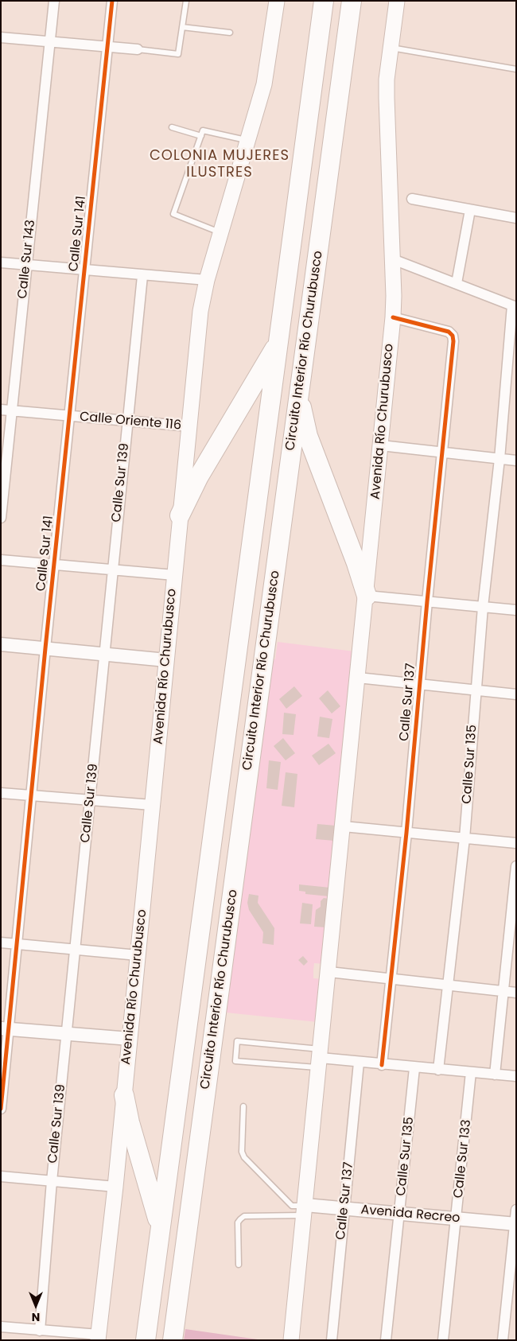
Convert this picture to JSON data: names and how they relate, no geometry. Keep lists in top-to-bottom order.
{
  "streets": {
    "highway": ["Circuito Interior Río Churubusco"],
    "main road": ["Avenida Río Churubusco"],
    "street": [
      "Calle Sur 141",
      "Calle Sur 143",
      "Calle Oriente 116",
      "Calle Sur 139",
      "Calle Sur 137",
      "Calle Sur 135",
      "Calle Sur 133",
      "Avenida Recreo"
    ]
  },
  "crossings": [
    ["Calle Sur 141", "Calle Oriente 116"],
    ["Calle Sur 143", "Calle Oriente 116"],
    ["Calle Oriente 116", "Avenida Río Churubusco"],
    ["Calle Oriente 116", "Calle Sur 139"],
    ["Avenida Río Churubusco", "Calle Sur 137"],
    ["Avenida Río Churubusco", "Avenida Recreo"],
    ["Calle Sur 137", "Avenida Recreo"],
    ["Calle Sur 135", "Avenida Recreo"],
    ["Calle Sur 133", "Avenida Recreo"]
  ],
  "districts": ["COLONIA MUJERES ILUSTRES"],
  "north": "bottom"
}
